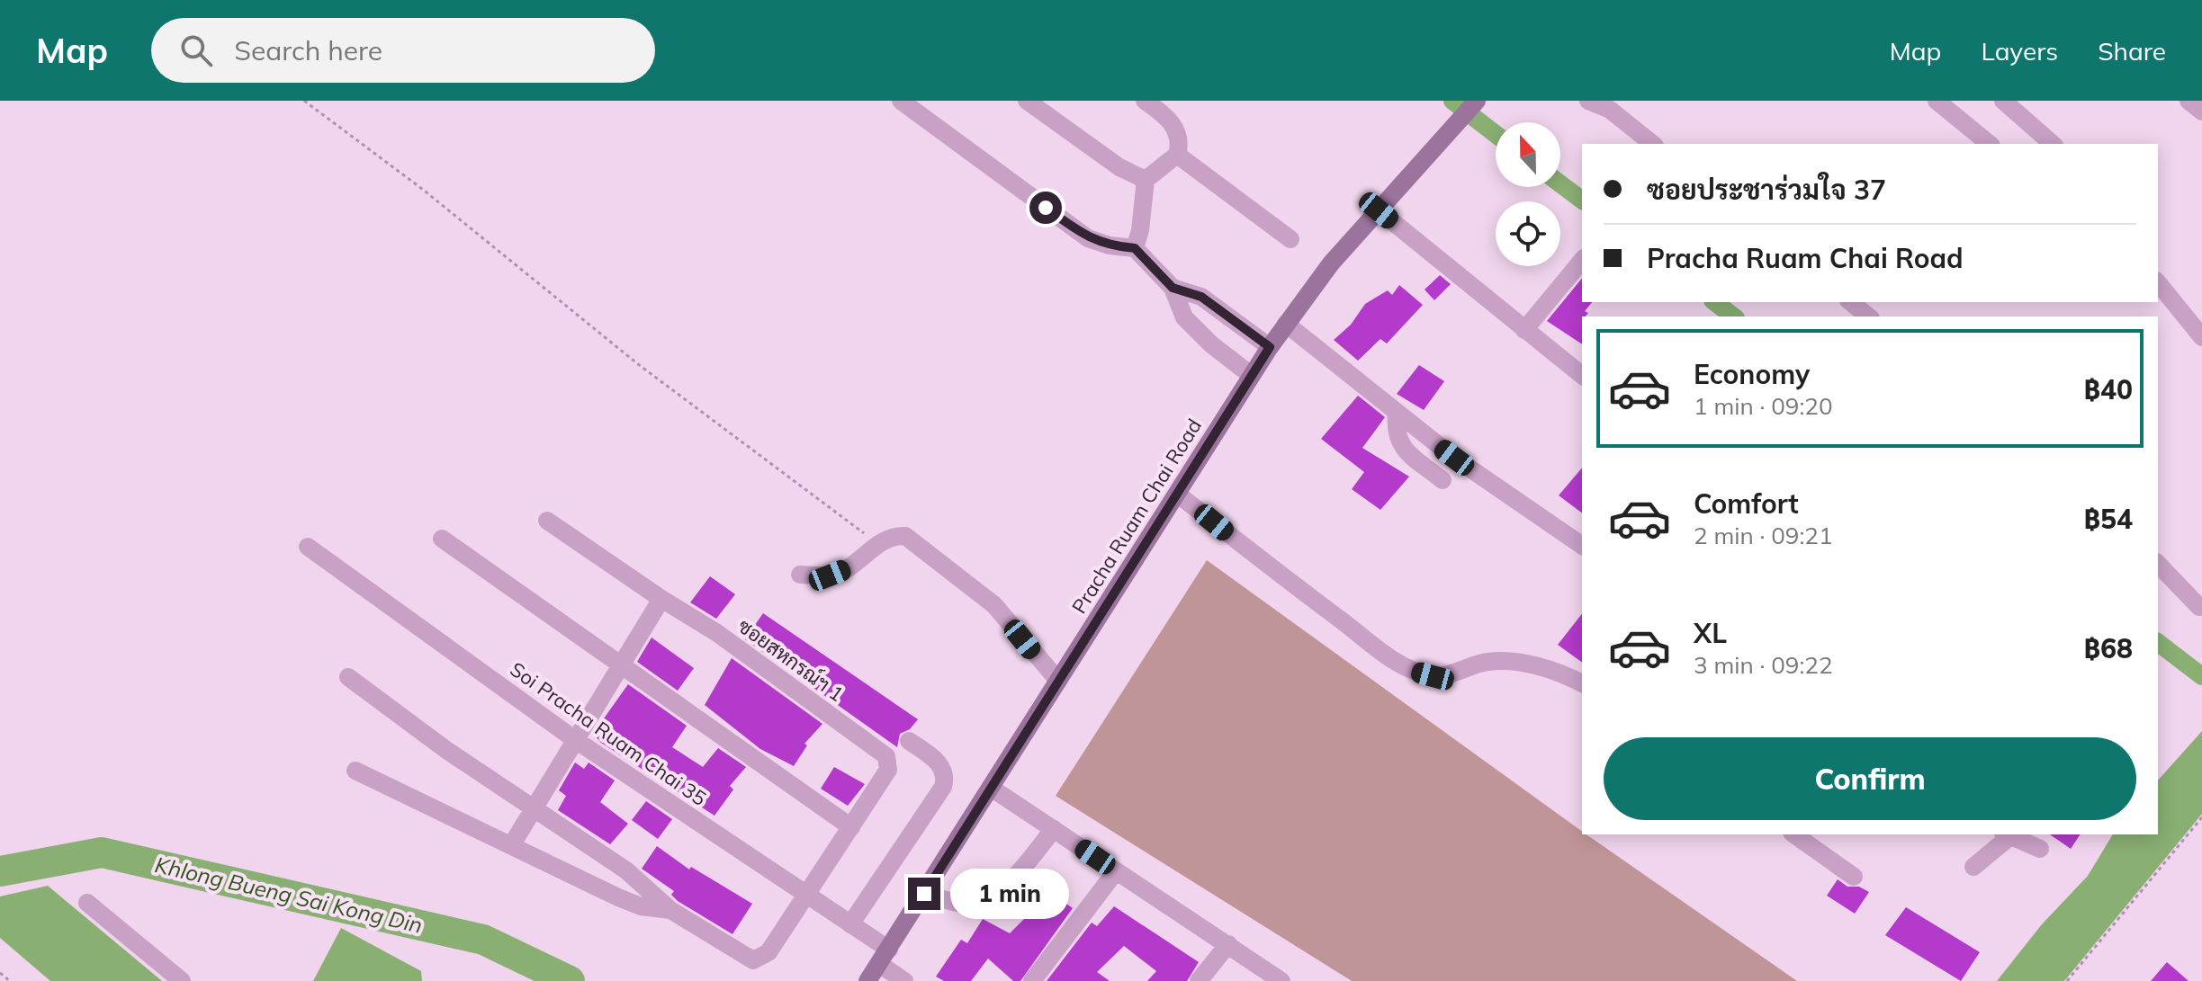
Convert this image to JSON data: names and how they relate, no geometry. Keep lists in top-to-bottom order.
{
  "streets": {
    "main road": ["Pracha Ruam Chai Road"],
    "street": ["ซอยสหกรณ์ฯ 1", "Soi Pracha Ruam Chai 35"]
  },
  "crossings": [
    ["Pracha Ruam Chai Road", "Soi Pracha Ruam Chai 35"]
  ],
  "water": ["Khlong Bueng Sai Kong Din"],
  "north": "top",
  "page": {
    "header": "Map",
    "search": "Search here",
    "nav": ["Map", "Layers", "Share"],
    "banner": ["ซอยประชาร่วมใจ 37", "Pracha Ruam Chai Road"],
    "list": [
      {
        "name": "Economy",
        "note": "1 min · 09:20",
        "value": "฿40"
      },
      {
        "name": "Comfort",
        "note": "2 min · 09:21",
        "value": "฿54"
      },
      {
        "name": "XL",
        "note": "3 min · 09:22",
        "value": "฿68"
      }
    ],
    "buttons": "Confirm",
    "bubble": "1 min"
  }
}
